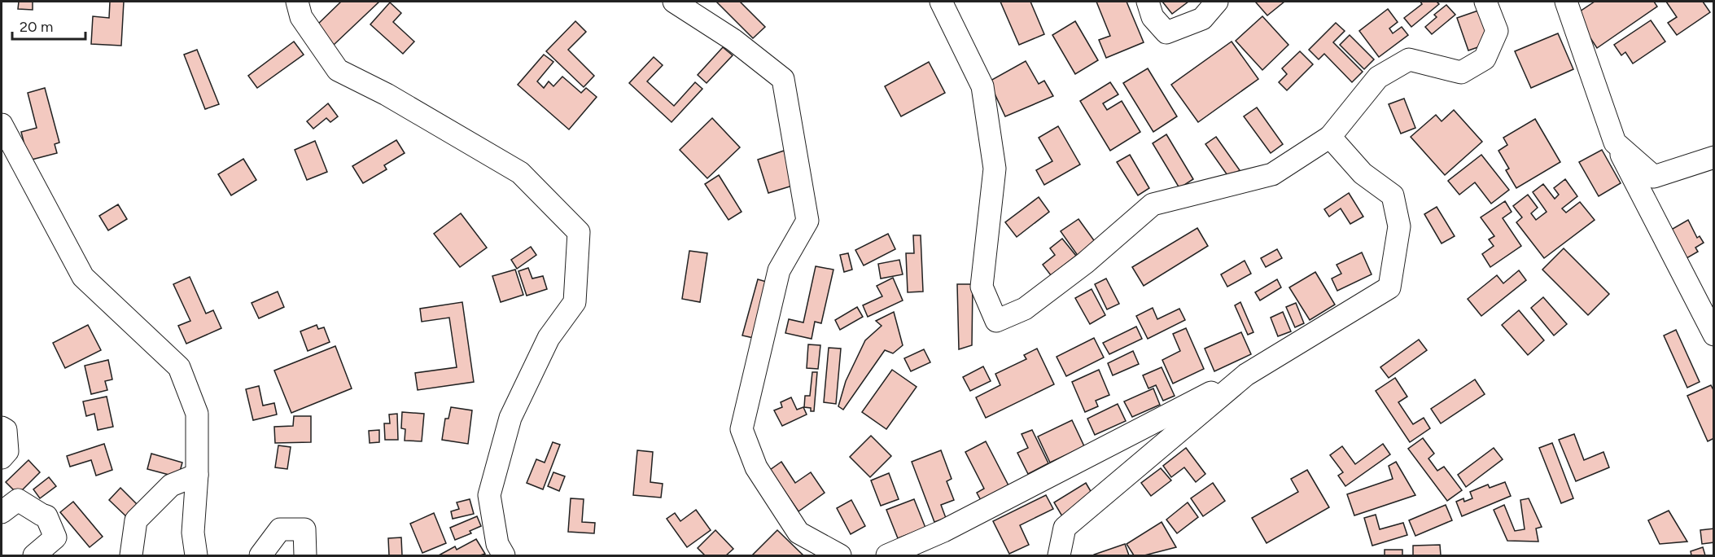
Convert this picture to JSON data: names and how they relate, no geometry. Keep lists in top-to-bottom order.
{
  "scale_bar": "20 m"
}
